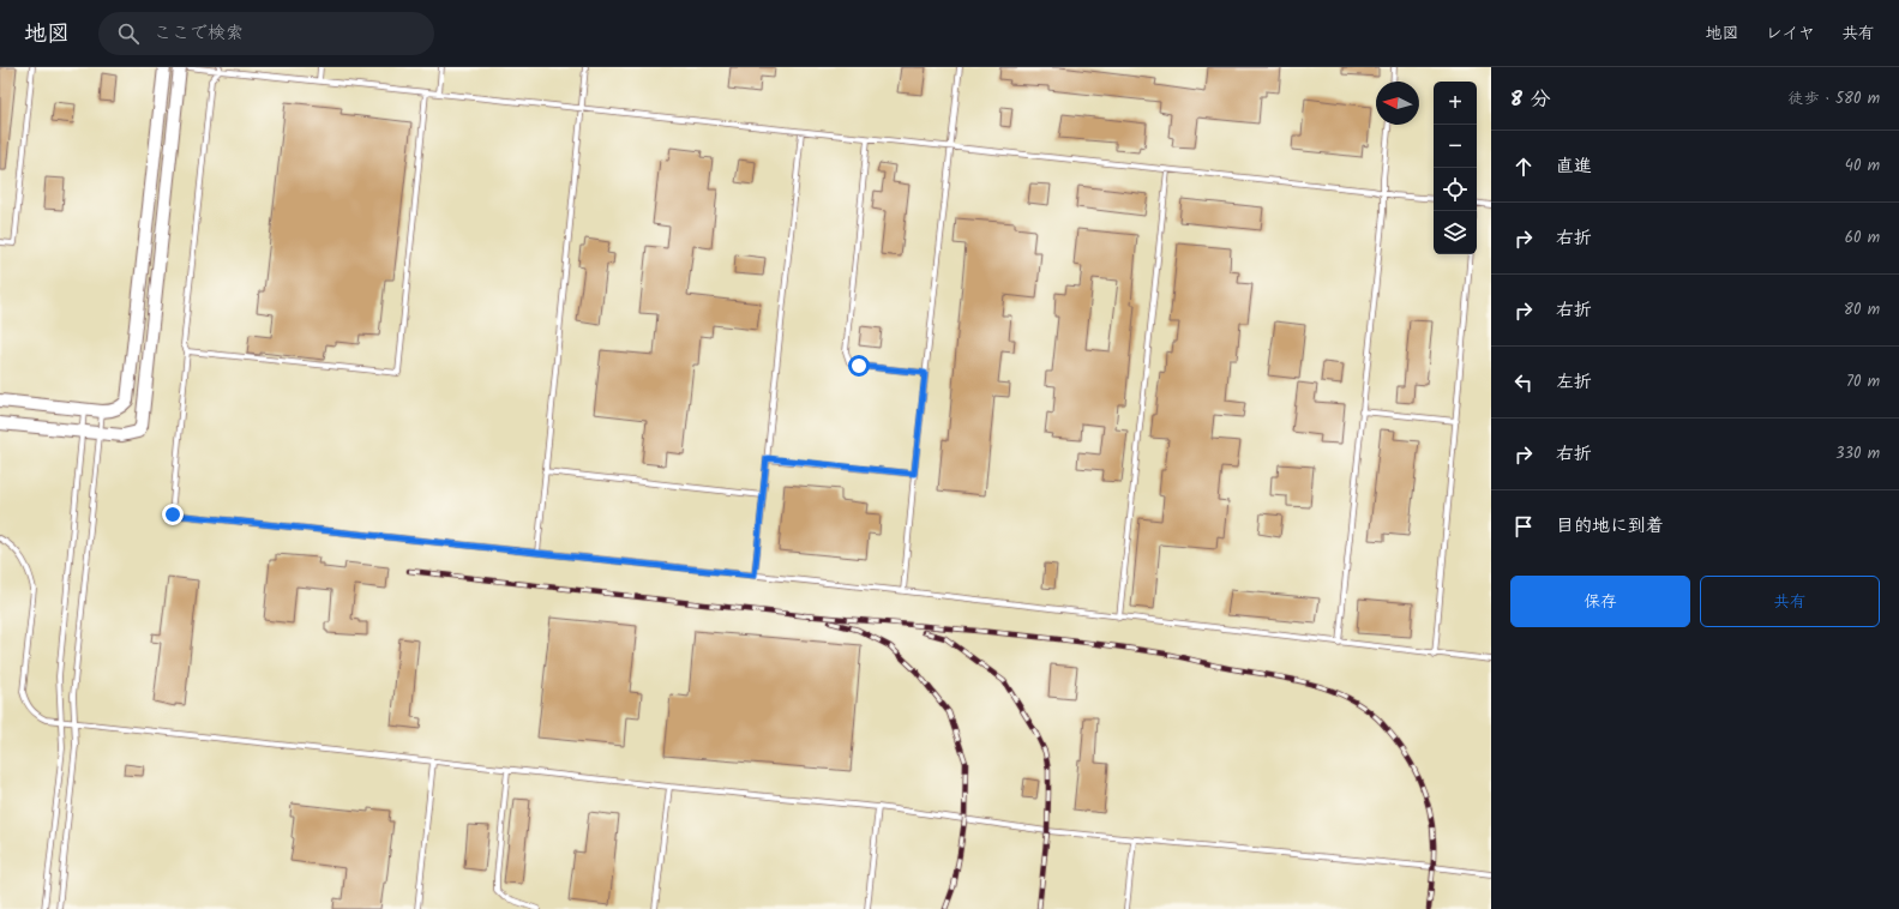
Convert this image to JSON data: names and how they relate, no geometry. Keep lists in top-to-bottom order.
{
  "north": "left",
  "page": {
    "header": "地図",
    "search": "ここで検索",
    "nav": ["地図", "レイヤ", "共有"],
    "heading": ["8 分", "徒歩 · 580 m"],
    "map_buttons": ["+", "−"],
    "list": [
      ["直進", "40 m"],
      ["右折", "60 m"],
      ["右折", "80 m"],
      ["左折", "70 m"],
      ["右折", "330 m"],
      "目的地に到着"
    ],
    "buttons": ["保存", "共有"]
  }
}
